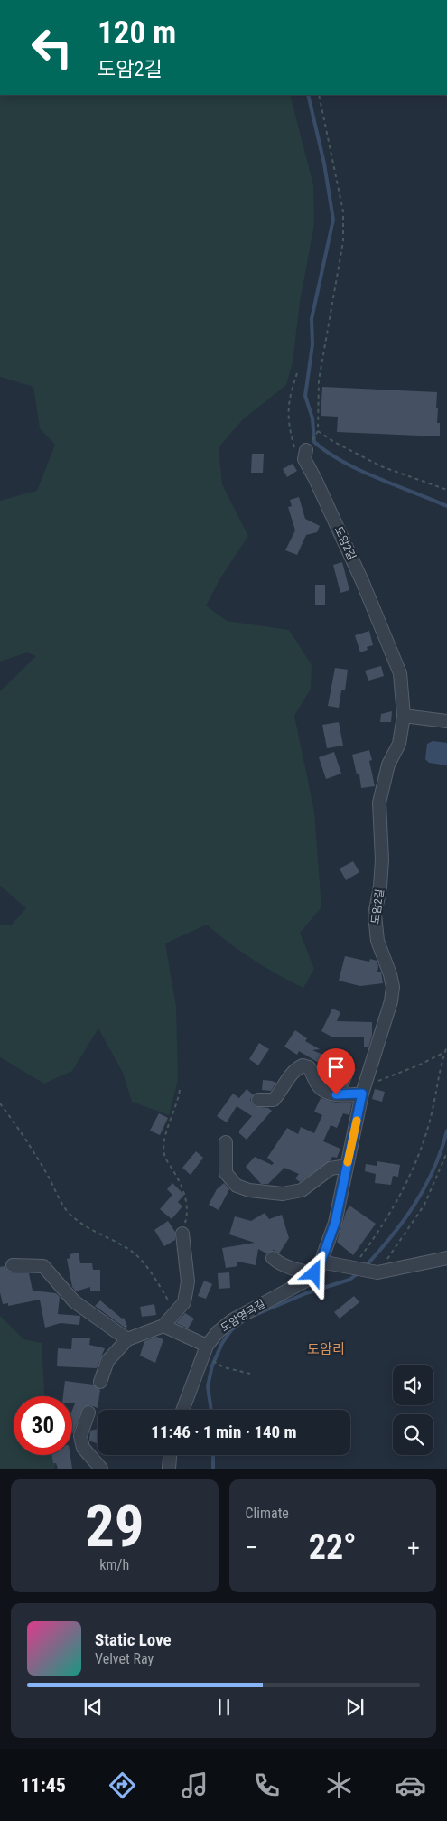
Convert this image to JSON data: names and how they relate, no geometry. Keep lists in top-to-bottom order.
{
  "streets": {
    "street": ["도암2길", "도암영곡길"]
  },
  "crossings": [
    ["도암2길", "도암영곡길"]
  ],
  "districts": ["도암리"],
  "page": {
    "turn": ["120 m", "도암2길"],
    "limit": "30",
    "trip": "11:46 · 1 min · 140 m",
    "tile": [
      ["29", "km/h"],
      "Climate"
    ],
    "heat": ["−", "22°", "+"],
    "song": ["Static Love", "Velvet Ray"],
    "tabs": "11:45"
  }
}
